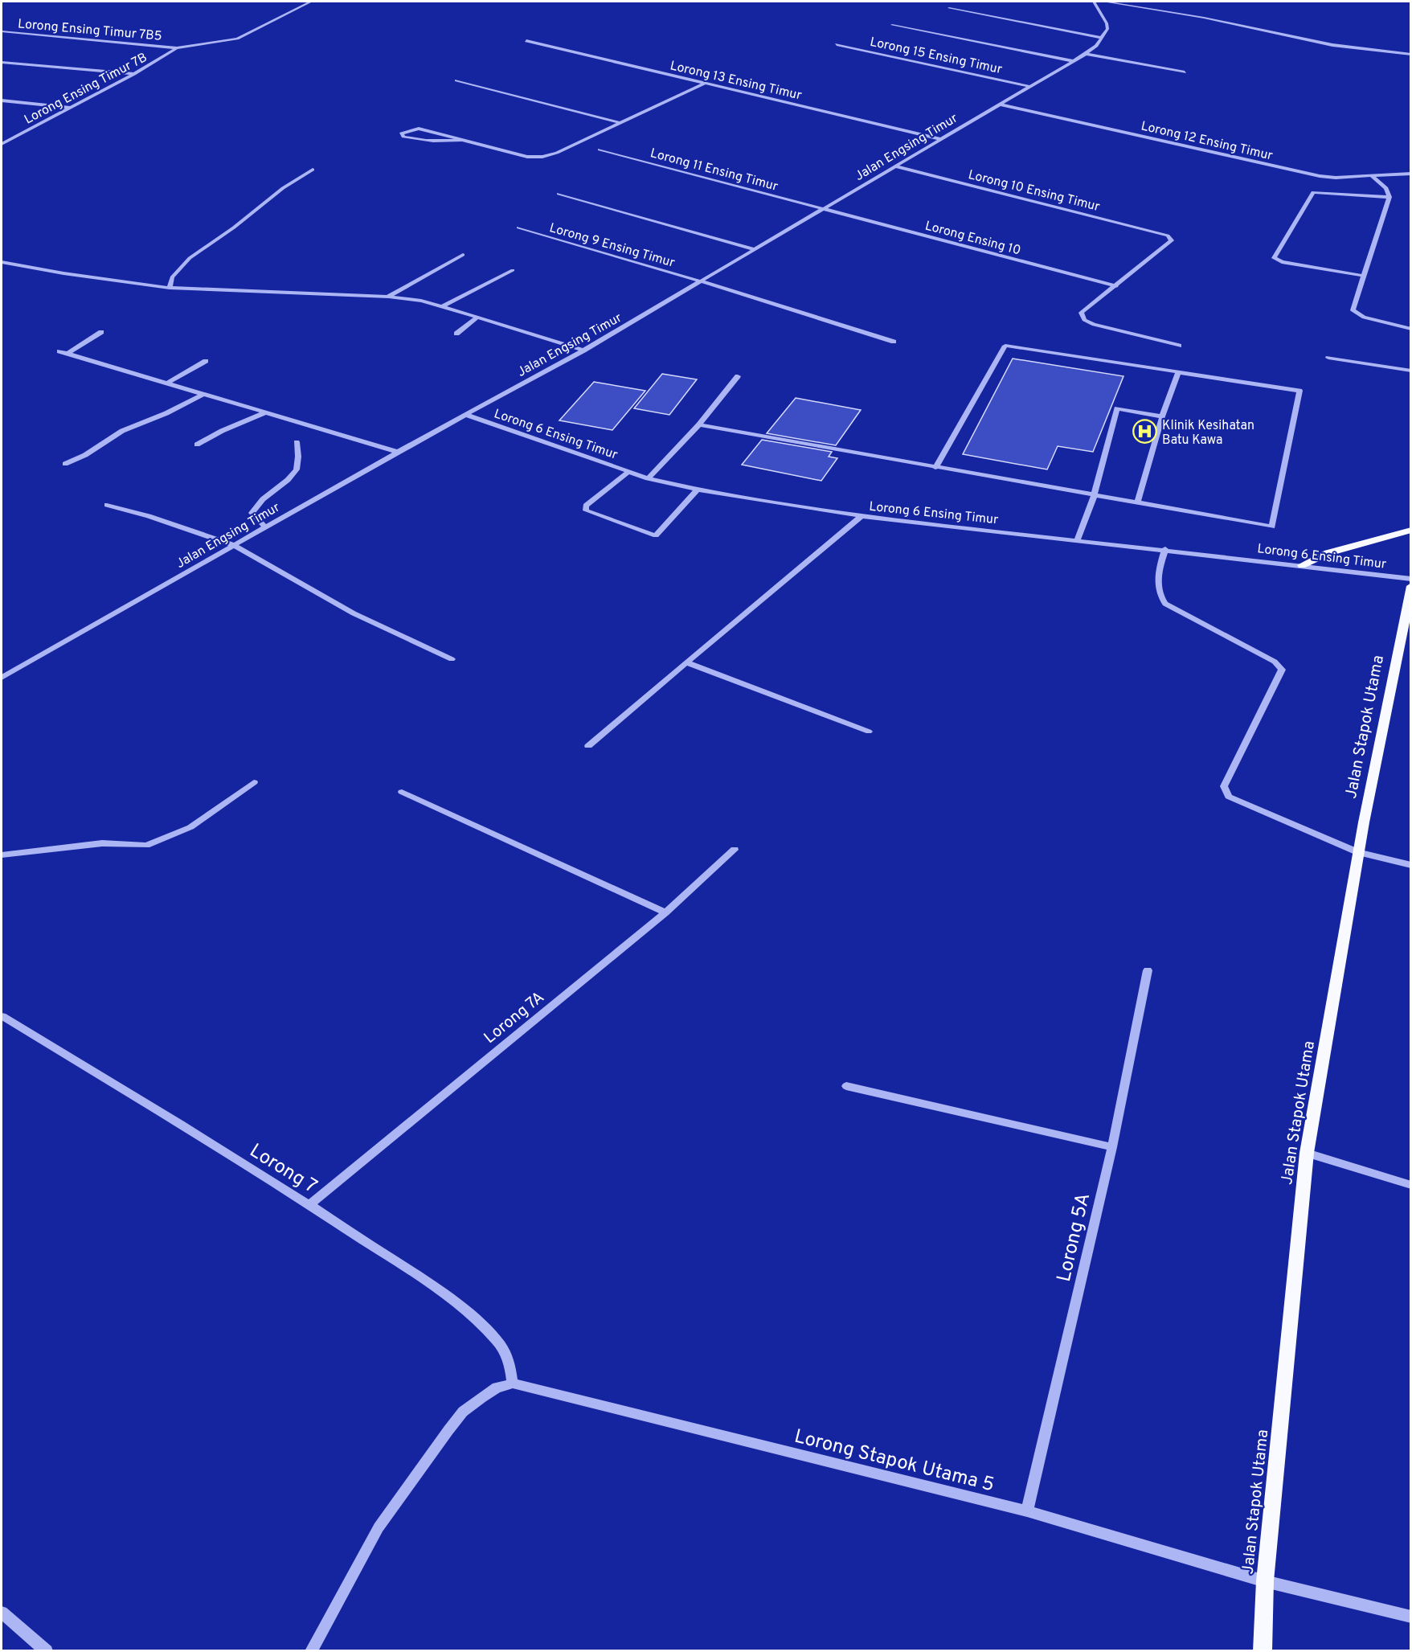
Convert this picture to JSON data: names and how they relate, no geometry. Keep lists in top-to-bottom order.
{
  "streets": {
    "main road": ["Jalan Stapok Utama"],
    "street": [
      "Lorong Ensing Timur 7B5",
      "Lorong 15 Ensing Timur",
      "Lorong 13 Ensing Timur",
      "Lorong Ensing Timur 7B",
      "Lorong 12 Ensing Timur",
      "Jalan Engsing Timur",
      "Lorong 11 Ensing Timur",
      "Lorong 10 Ensing Timur",
      "Lorong Ensing 10",
      "Lorong 9 Ensing Timur",
      "Lorong 6 Ensing Timur",
      "Lorong 7A",
      "Lorong 7",
      "Lorong 5A",
      "Lorong Stapok Utama 5"
    ]
  },
  "crossings": [
    ["Lorong Ensing Timur 7B5", "Lorong Ensing Timur 7B"],
    ["Lorong 15 Ensing Timur", "Jalan Engsing Timur"],
    ["Lorong 13 Ensing Timur", "Jalan Engsing Timur"],
    ["Lorong 12 Ensing Timur", "Jalan Engsing Timur"],
    ["Jalan Engsing Timur", "Lorong 11 Ensing Timur"],
    ["Jalan Engsing Timur", "Lorong 10 Ensing Timur"],
    ["Jalan Engsing Timur", "Lorong Ensing 10"],
    ["Jalan Engsing Timur", "Lorong 9 Ensing Timur"],
    ["Jalan Engsing Timur", "Lorong 6 Ensing Timur"],
    ["Lorong 11 Ensing Timur", "Lorong Ensing 10"],
    ["Lorong 10 Ensing Timur", "Lorong Ensing 10"],
    ["Jalan Stapok Utama", "Lorong Stapok Utama 5"],
    ["Lorong 7A", "Lorong 7"],
    ["Lorong 7", "Lorong Stapok Utama 5"],
    ["Lorong 5A", "Lorong Stapok Utama 5"]
  ],
  "places": {
    "hospital": ["Klinik Kesihatan Batu Kawa"]
  }
}
